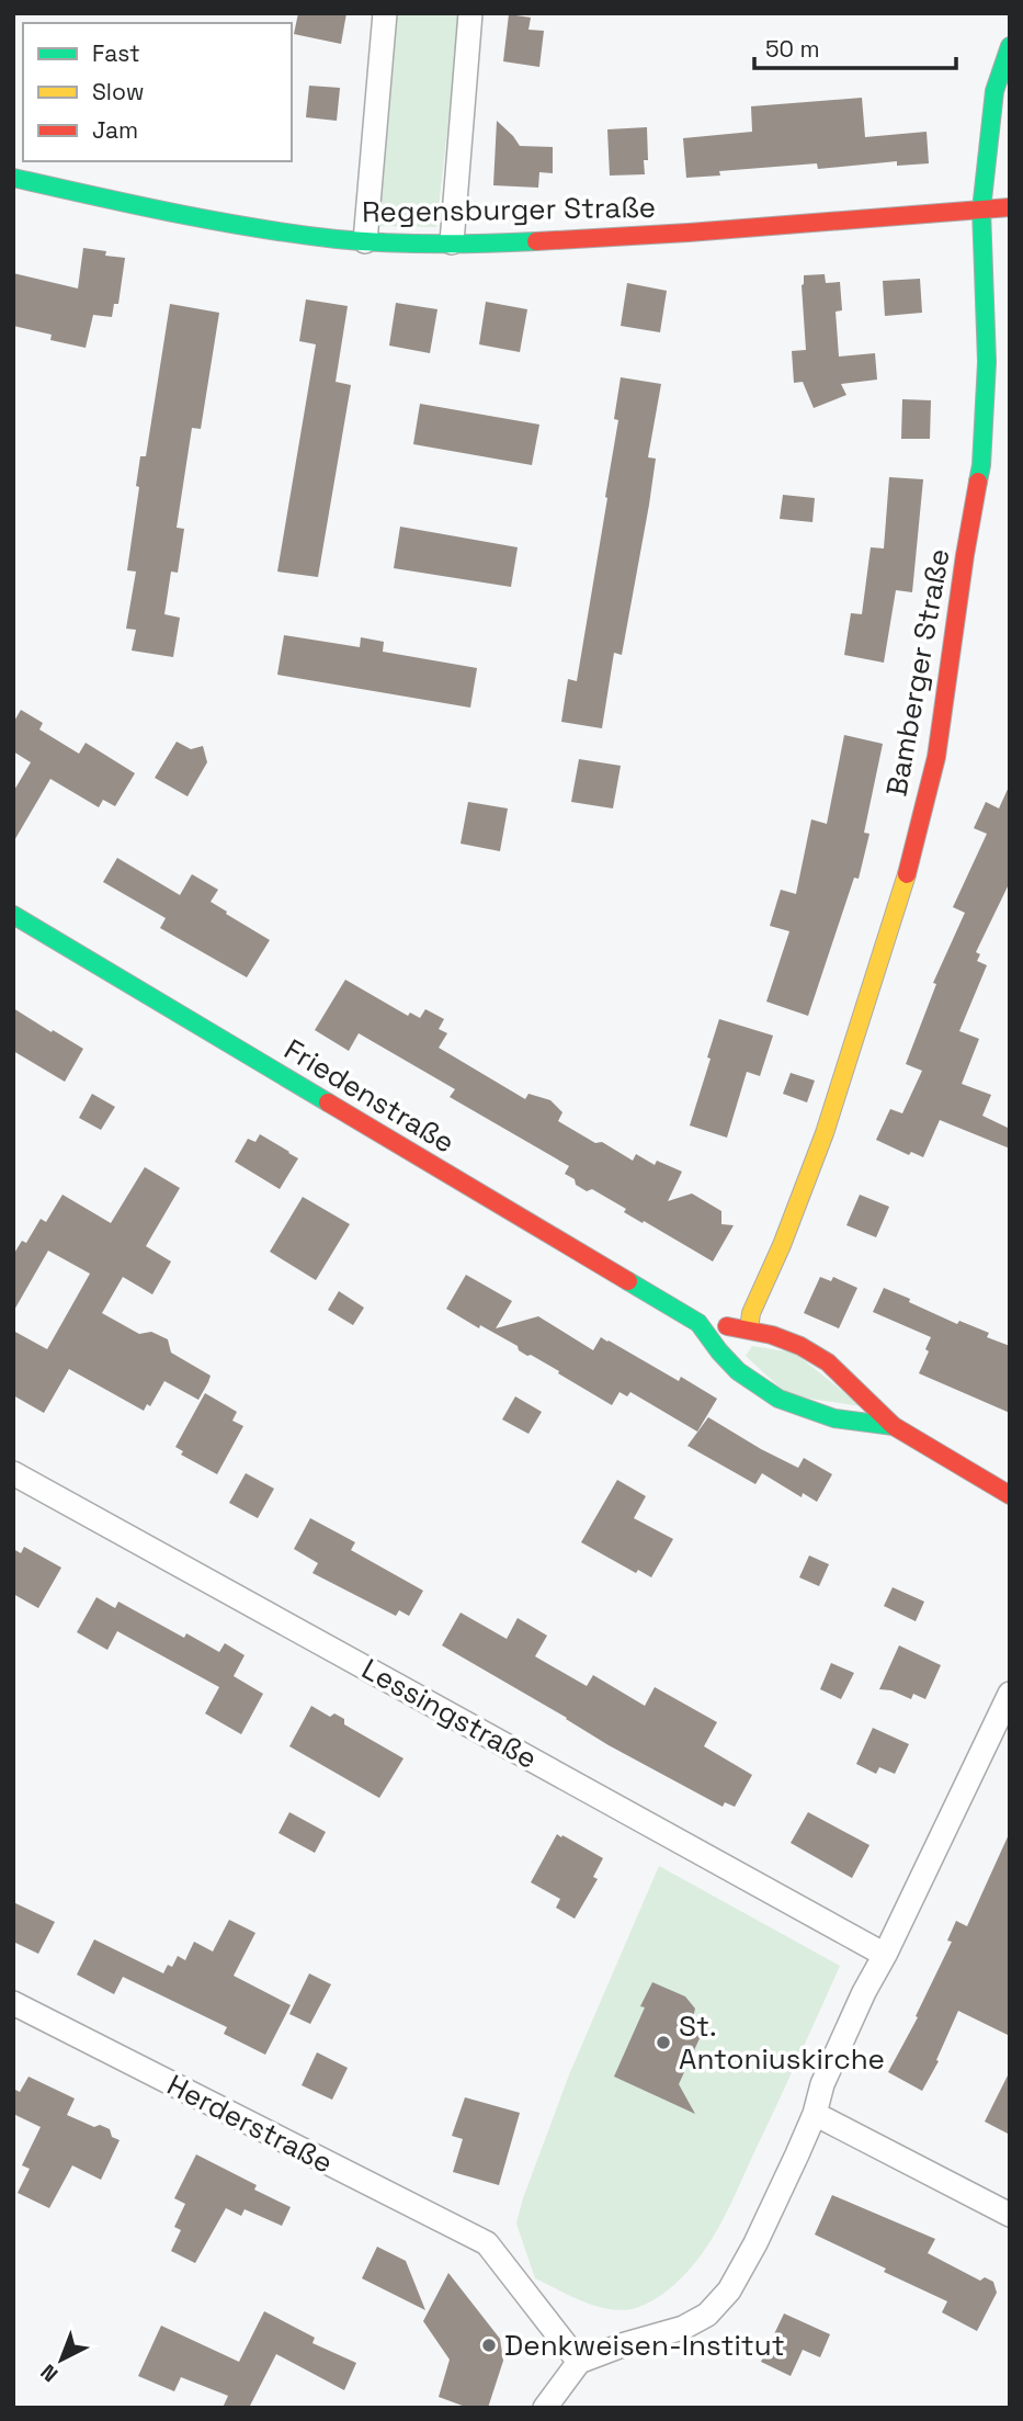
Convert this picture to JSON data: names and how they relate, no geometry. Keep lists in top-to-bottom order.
{
  "streets": {
    "street": [
      "Regensburger Straße",
      "Bamberger Straße",
      "Friedenstraße",
      "Lessingstraße",
      "Herderstraße"
    ]
  },
  "crossings": [
    ["Regensburger Straße", "Bamberger Straße"],
    ["Bamberger Straße", "Friedenstraße"]
  ],
  "places": ["St. Antoniuskirche", "Denkweisen-Institut"],
  "legend": ["Fast", "Slow", "Jam"],
  "scale_bar": "50 m",
  "north": "bottom left"
}
